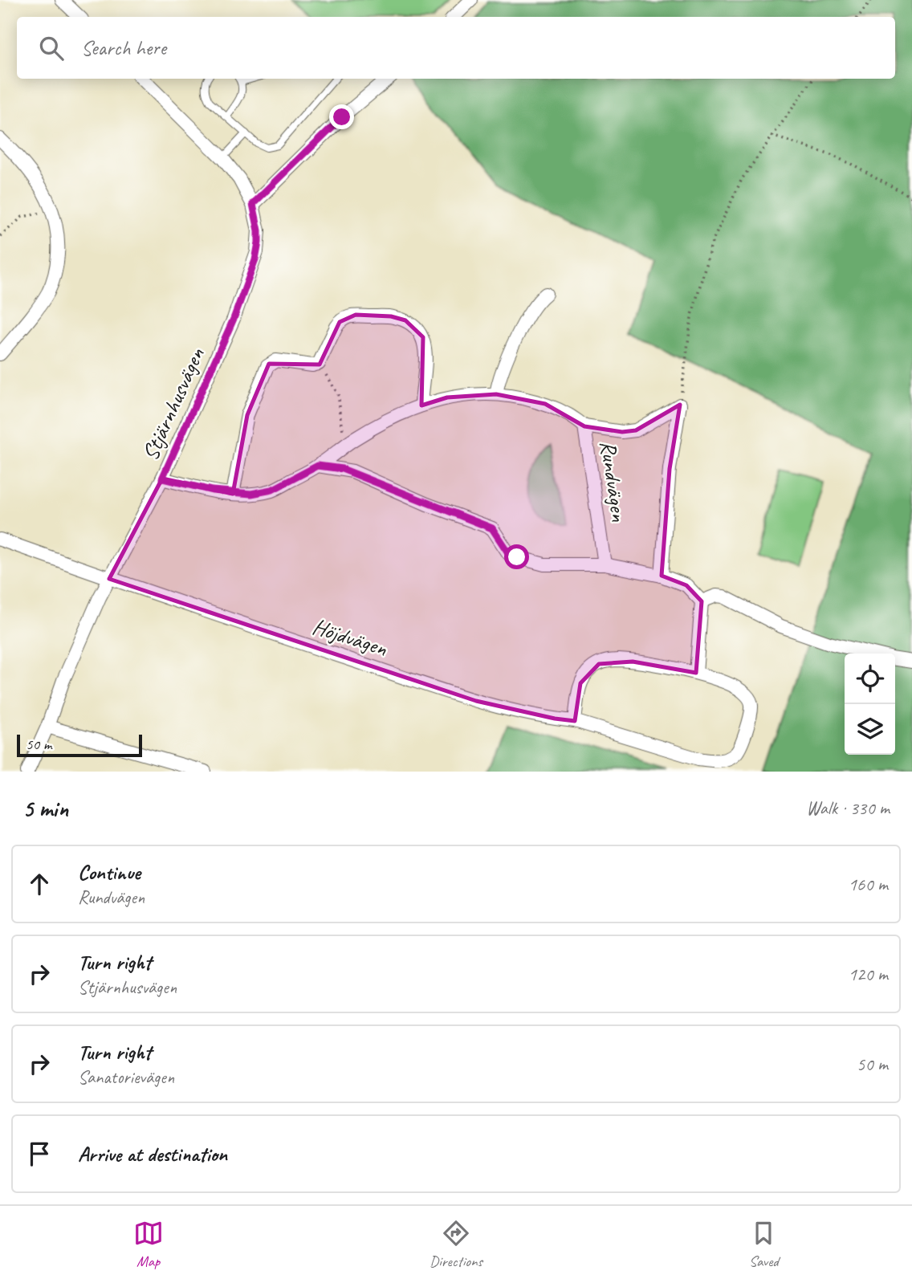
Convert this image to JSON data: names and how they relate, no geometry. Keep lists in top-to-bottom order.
{
  "streets": {
    "street": ["Stjärnhusvägen", "Rundvägen", "Höjdvägen"]
  },
  "crossings": [
    ["Stjärnhusvägen", "Rundvägen"],
    ["Stjärnhusvägen", "Höjdvägen"]
  ],
  "scale_bar": "50 m",
  "page": {
    "search": "Search here",
    "scale": "50 m",
    "heading": ["5 min", "Walk · 330 m"],
    "list": [
      ["Continue", "Rundvägen", "160 m"],
      ["Turn right", "Stjärnhusvägen", "120 m"],
      ["Turn right", "Sanatorievägen", "50 m"],
      "Arrive at destination"
    ],
    "nav": ["Map", "Directions", "Saved"]
  }
}
